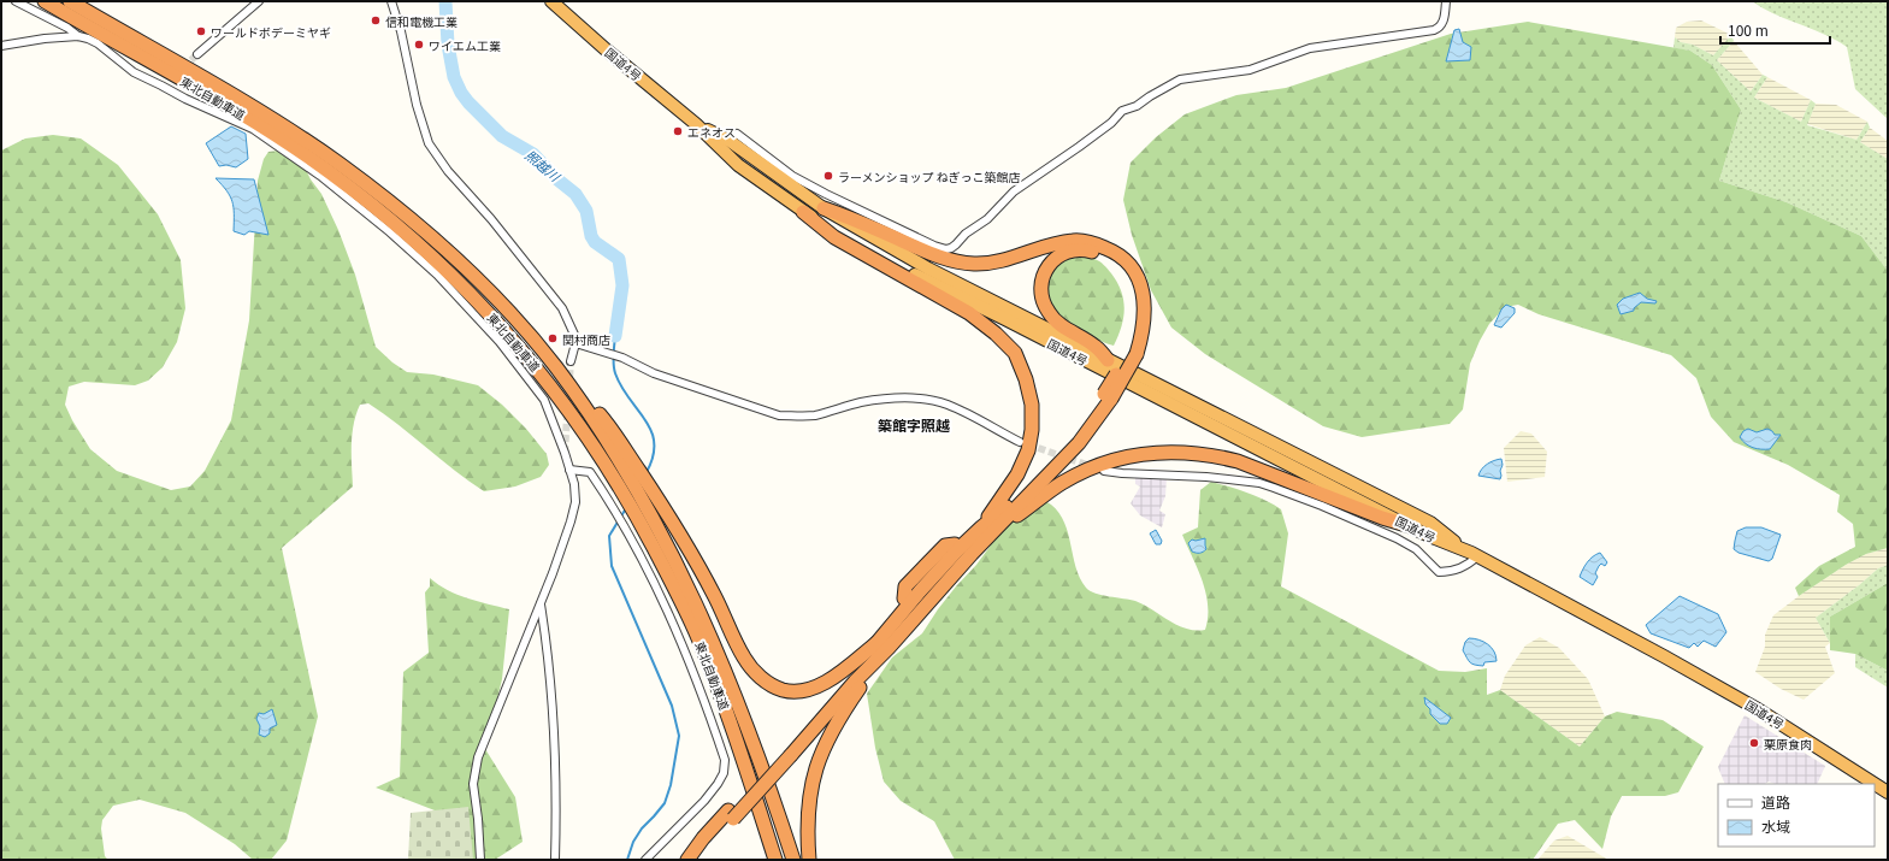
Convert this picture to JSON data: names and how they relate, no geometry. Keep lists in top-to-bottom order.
{
  "streets": {
    "highway": ["国道4号", "東北自動車道"]
  },
  "districts": ["築館字照越"],
  "water": ["照越川"],
  "places": [
    "信和電機工業",
    "ワールドボデーミヤギ",
    "ワイエム工業",
    "エネオス",
    "ラーメンショップ ねぎっこ築館店",
    "関村商店",
    "栗原食肉"
  ],
  "legend": ["道路", "水域"],
  "scale_bar": "100 m"
}
